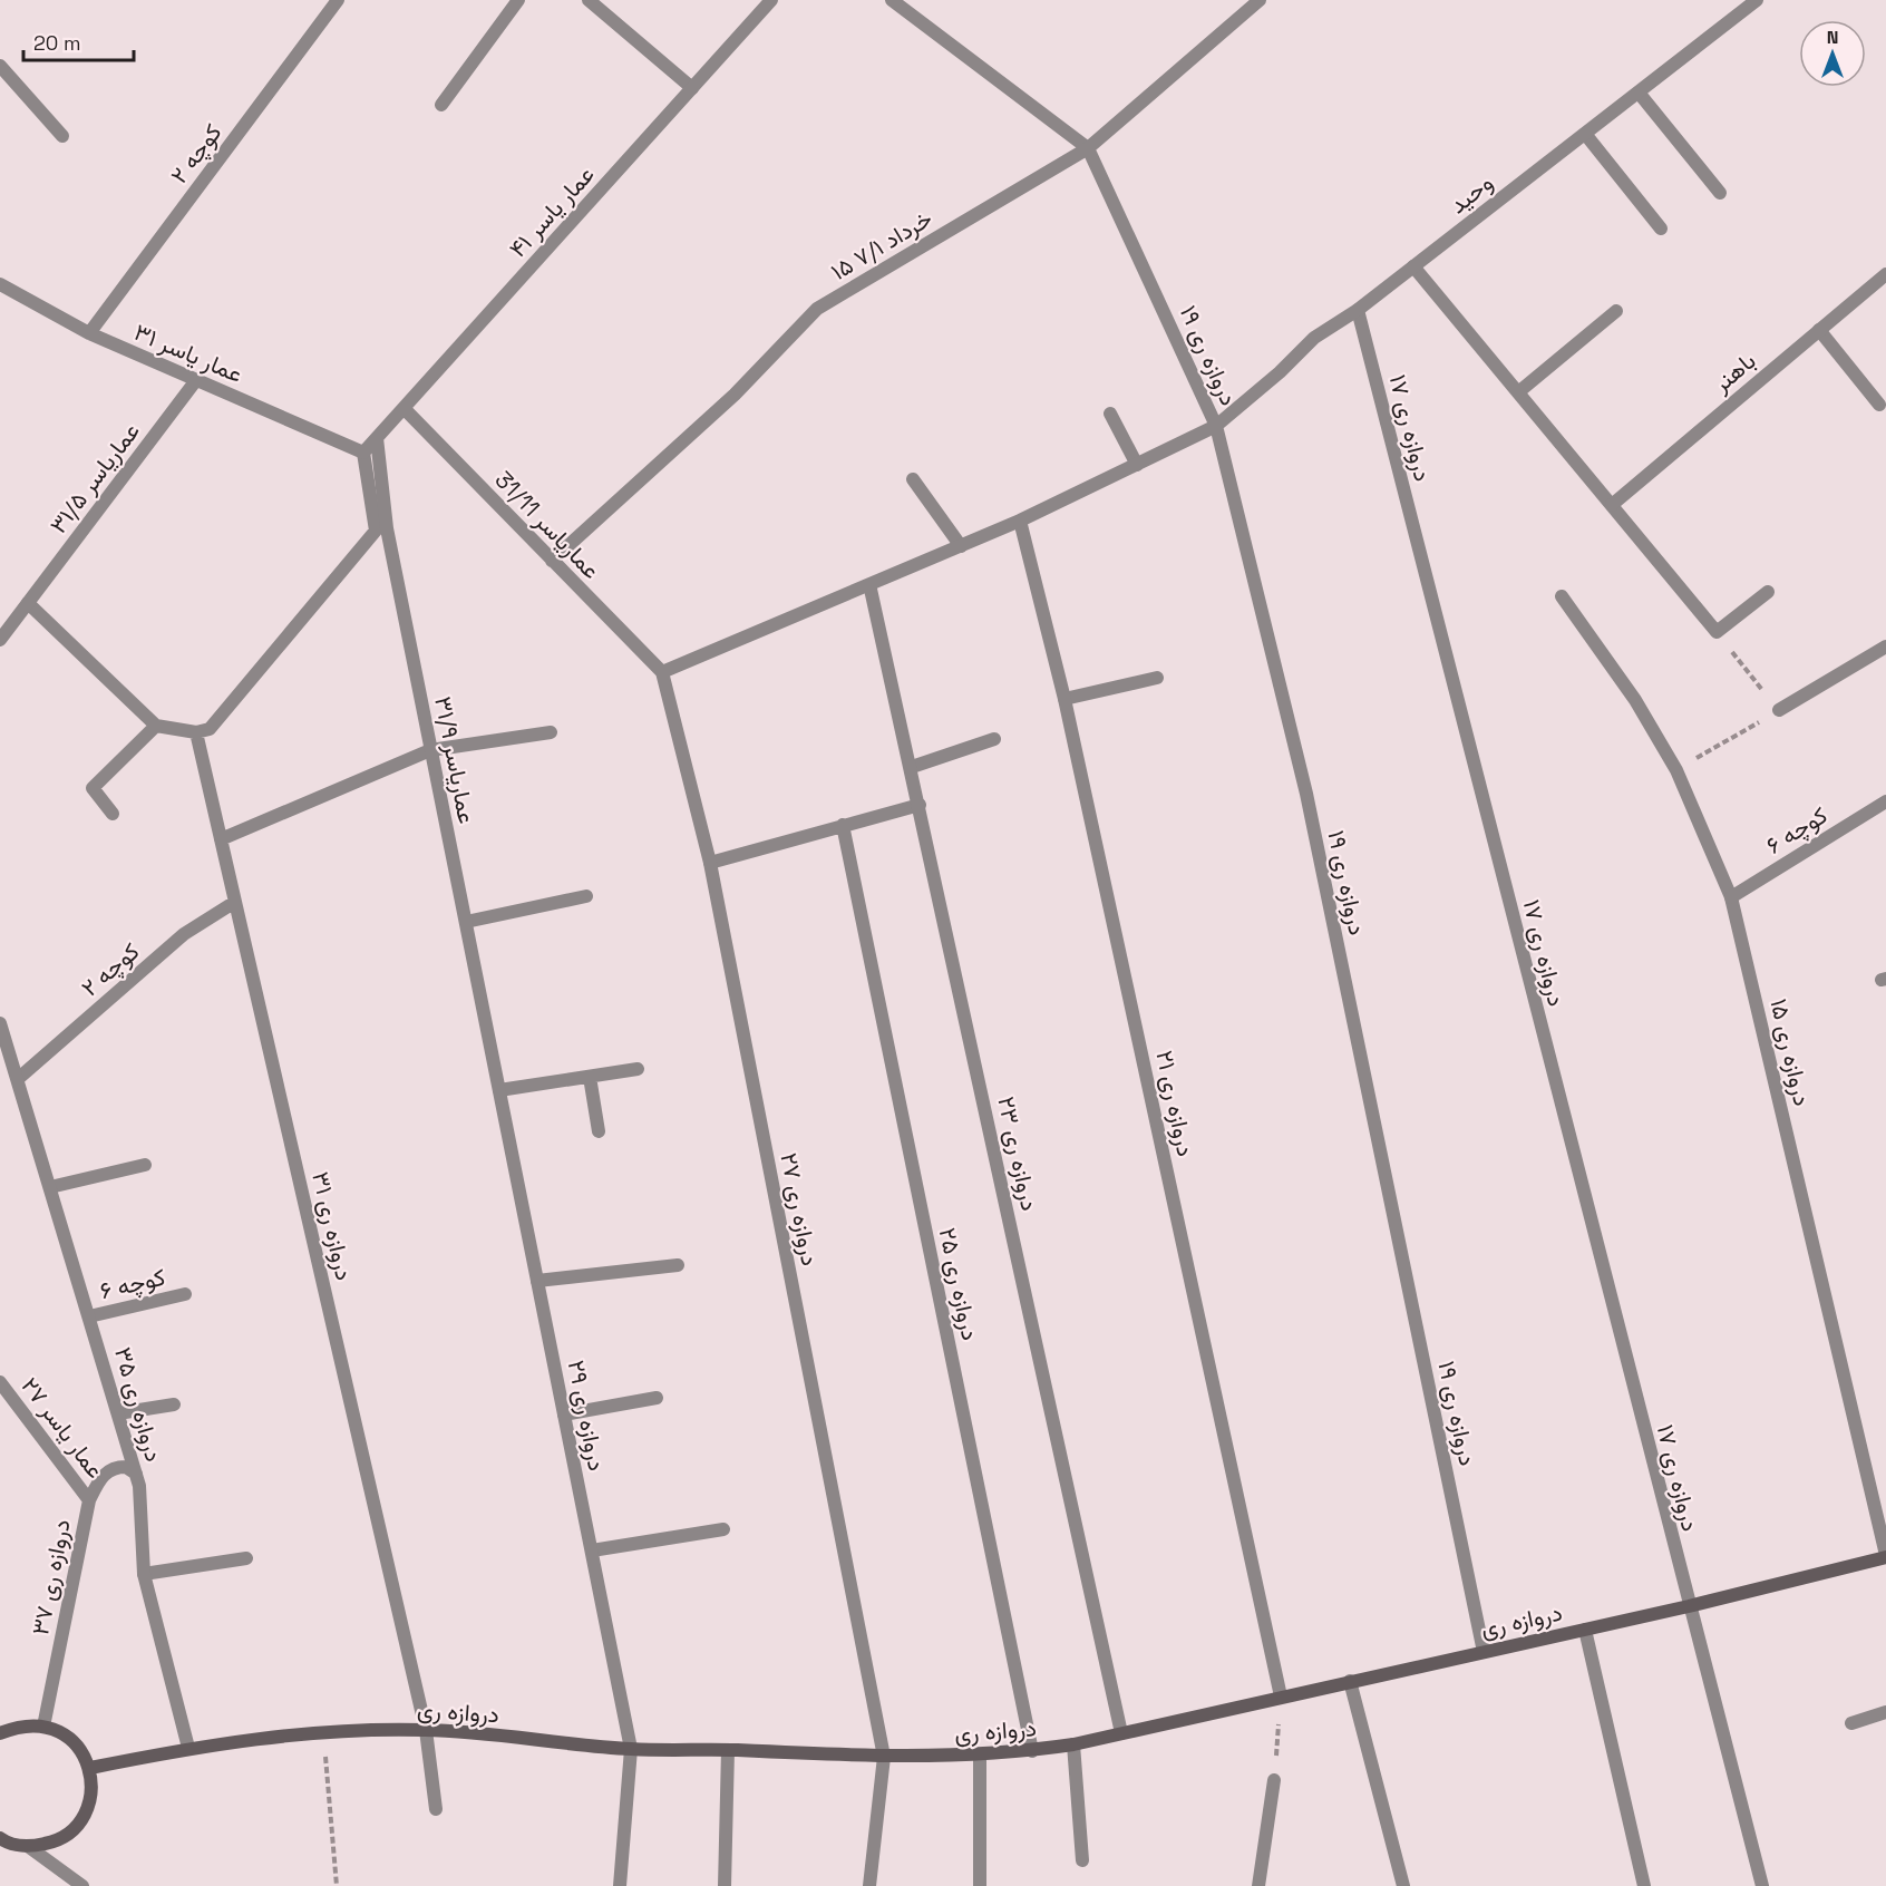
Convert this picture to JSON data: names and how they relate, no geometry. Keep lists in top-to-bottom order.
{
  "streets": {
    "main road": ["دروازه ری"],
    "street": [
      "کوچه ۲",
      "وحید",
      "عمار یاسر ۴۱",
      "۱۵ خرداد ۷/۱",
      "عمار یاسر ۳۱",
      "دروازه ری ۱۹",
      "باهنر",
      "دروازه ری ۱۷",
      "عماریاسر ۳۱/۵",
      "عماریاسر 31/11",
      "عماریاسر ۳۱/۹",
      "کوچه ۶",
      "دروازه ری ۱۵",
      "دروازه ری ۲۱",
      "دروازه ری ۲۳",
      "دروازه ری ۲۷",
      "دروازه ری ۳۱",
      "دروازه ری ۲۵",
      "دروازه ری ۳۵",
      "دروازه ری ۲۹",
      "عمار یاسر ۲۷",
      "دروازه ری ۳۷"
    ]
  },
  "crossings": [
    ["کوچه ۲", "عمار یاسر ۳۱"],
    ["کوچه ۲", "دروازه ری ۳۱"],
    ["کوچه ۲", "دروازه ری ۳۵"],
    ["وحید", "دروازه ری ۱۹"],
    ["وحید", "دروازه ری ۱۷"],
    ["وحید", "عماریاسر 31/11"],
    ["وحید", "دروازه ری ۲۱"],
    ["وحید", "دروازه ری ۲۳"],
    ["وحید", "دروازه ری ۲۷"],
    ["عمار یاسر ۴۱", "عمار یاسر ۳۱"],
    ["عمار یاسر ۴۱", "عماریاسر 31/11"],
    ["عمار یاسر ۴۱", "عماریاسر ۳۱/۹"],
    ["۱۵ خرداد ۷/۱", "دروازه ری ۱۹"],
    ["۱۵ خرداد ۷/۱", "عماریاسر 31/11"],
    ["عمار یاسر ۳۱", "عماریاسر ۳۱/۵"],
    ["دروازه ری ۱۹", "دروازه ری"],
    ["دروازه ری ۱۷", "دروازه ری"],
    ["عماریاسر 31/11", "دروازه ری ۲۷"],
    ["عماریاسر ۳۱/۹", "دروازه ری ۲۹"],
    ["کوچه ۶", "دروازه ری ۱۵"],
    ["کوچه ۶", "دروازه ری ۳۵"],
    ["دروازه ری ۱۵", "دروازه ری"],
    ["دروازه ری ۲۱", "دروازه ری"],
    ["دروازه ری ۲۳", "دروازه ری"],
    ["دروازه ری ۲۷", "دروازه ری"],
    ["دروازه ری ۳۱", "دروازه ری"],
    ["دروازه ری ۲۵", "دروازه ری"],
    ["دروازه ری ۳۵", "دروازه ری ۳۷"],
    ["دروازه ری ۳۵", "دروازه ری"],
    ["دروازه ری ۲۹", "دروازه ری"],
    ["عمار یاسر ۲۷", "دروازه ری ۳۷"]
  ],
  "scale_bar": "20 m",
  "north": "top"
}
